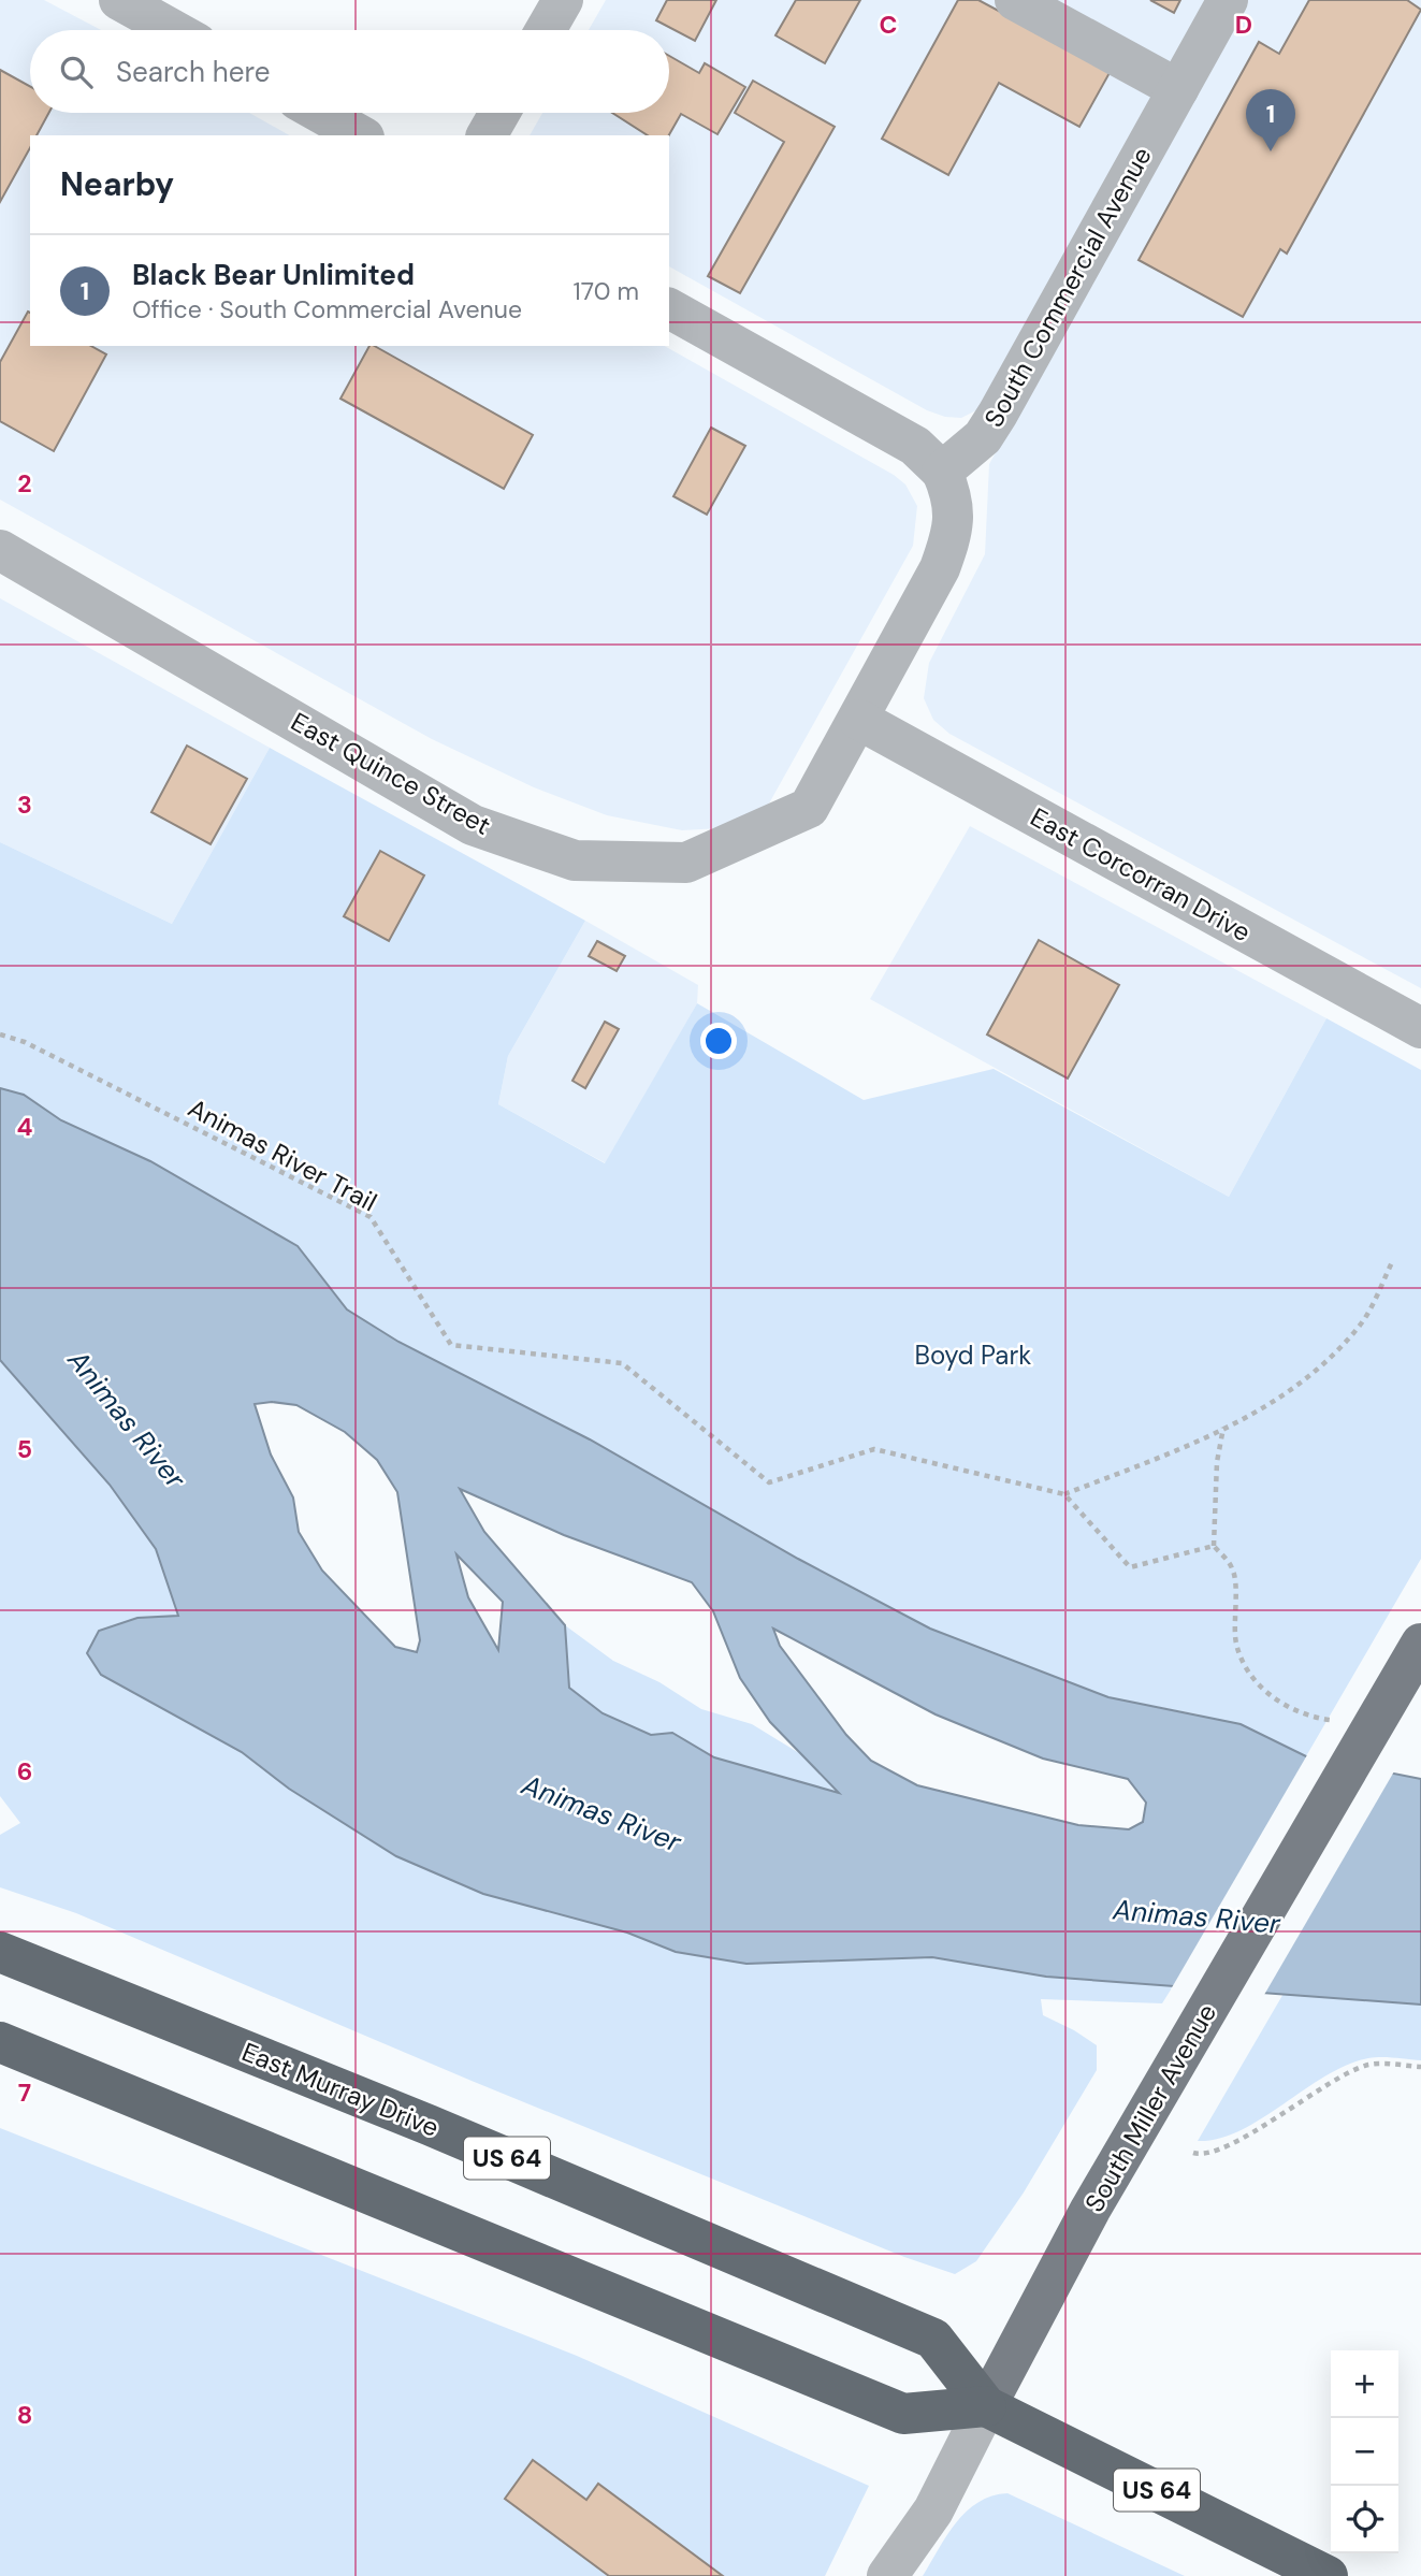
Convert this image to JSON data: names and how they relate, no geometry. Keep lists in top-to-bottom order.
{
  "streets": {
    "highway": ["East Murray Drive", "US 64"],
    "main road": ["South Miller Avenue"],
    "street": ["South Commercial Avenue", "East Quince Street", "East Corcorran Drive"],
    "path": ["Animas River Trail"]
  },
  "crossings": [
    ["East Quince Street", "East Corcorran Drive"],
    ["East Murray Drive", "South Miller Avenue"]
  ],
  "water": ["Animas River"],
  "parks": ["Boyd Park"],
  "page": {
    "search": "Search here",
    "pins": "1",
    "heading": "Nearby",
    "list": [
      {
        "mark": "1",
        "name": "Black Bear Unlimited",
        "note": "Office · South Commercial Avenue",
        "value": "170 m"
      }
    ],
    "map_buttons": ["+", "−"]
  },
  "grid": {
    "columns": ["C", "D"],
    "rows": [
      "2",
      "3",
      "4",
      "5",
      "6",
      "7",
      "8"
    ]
  }
}
